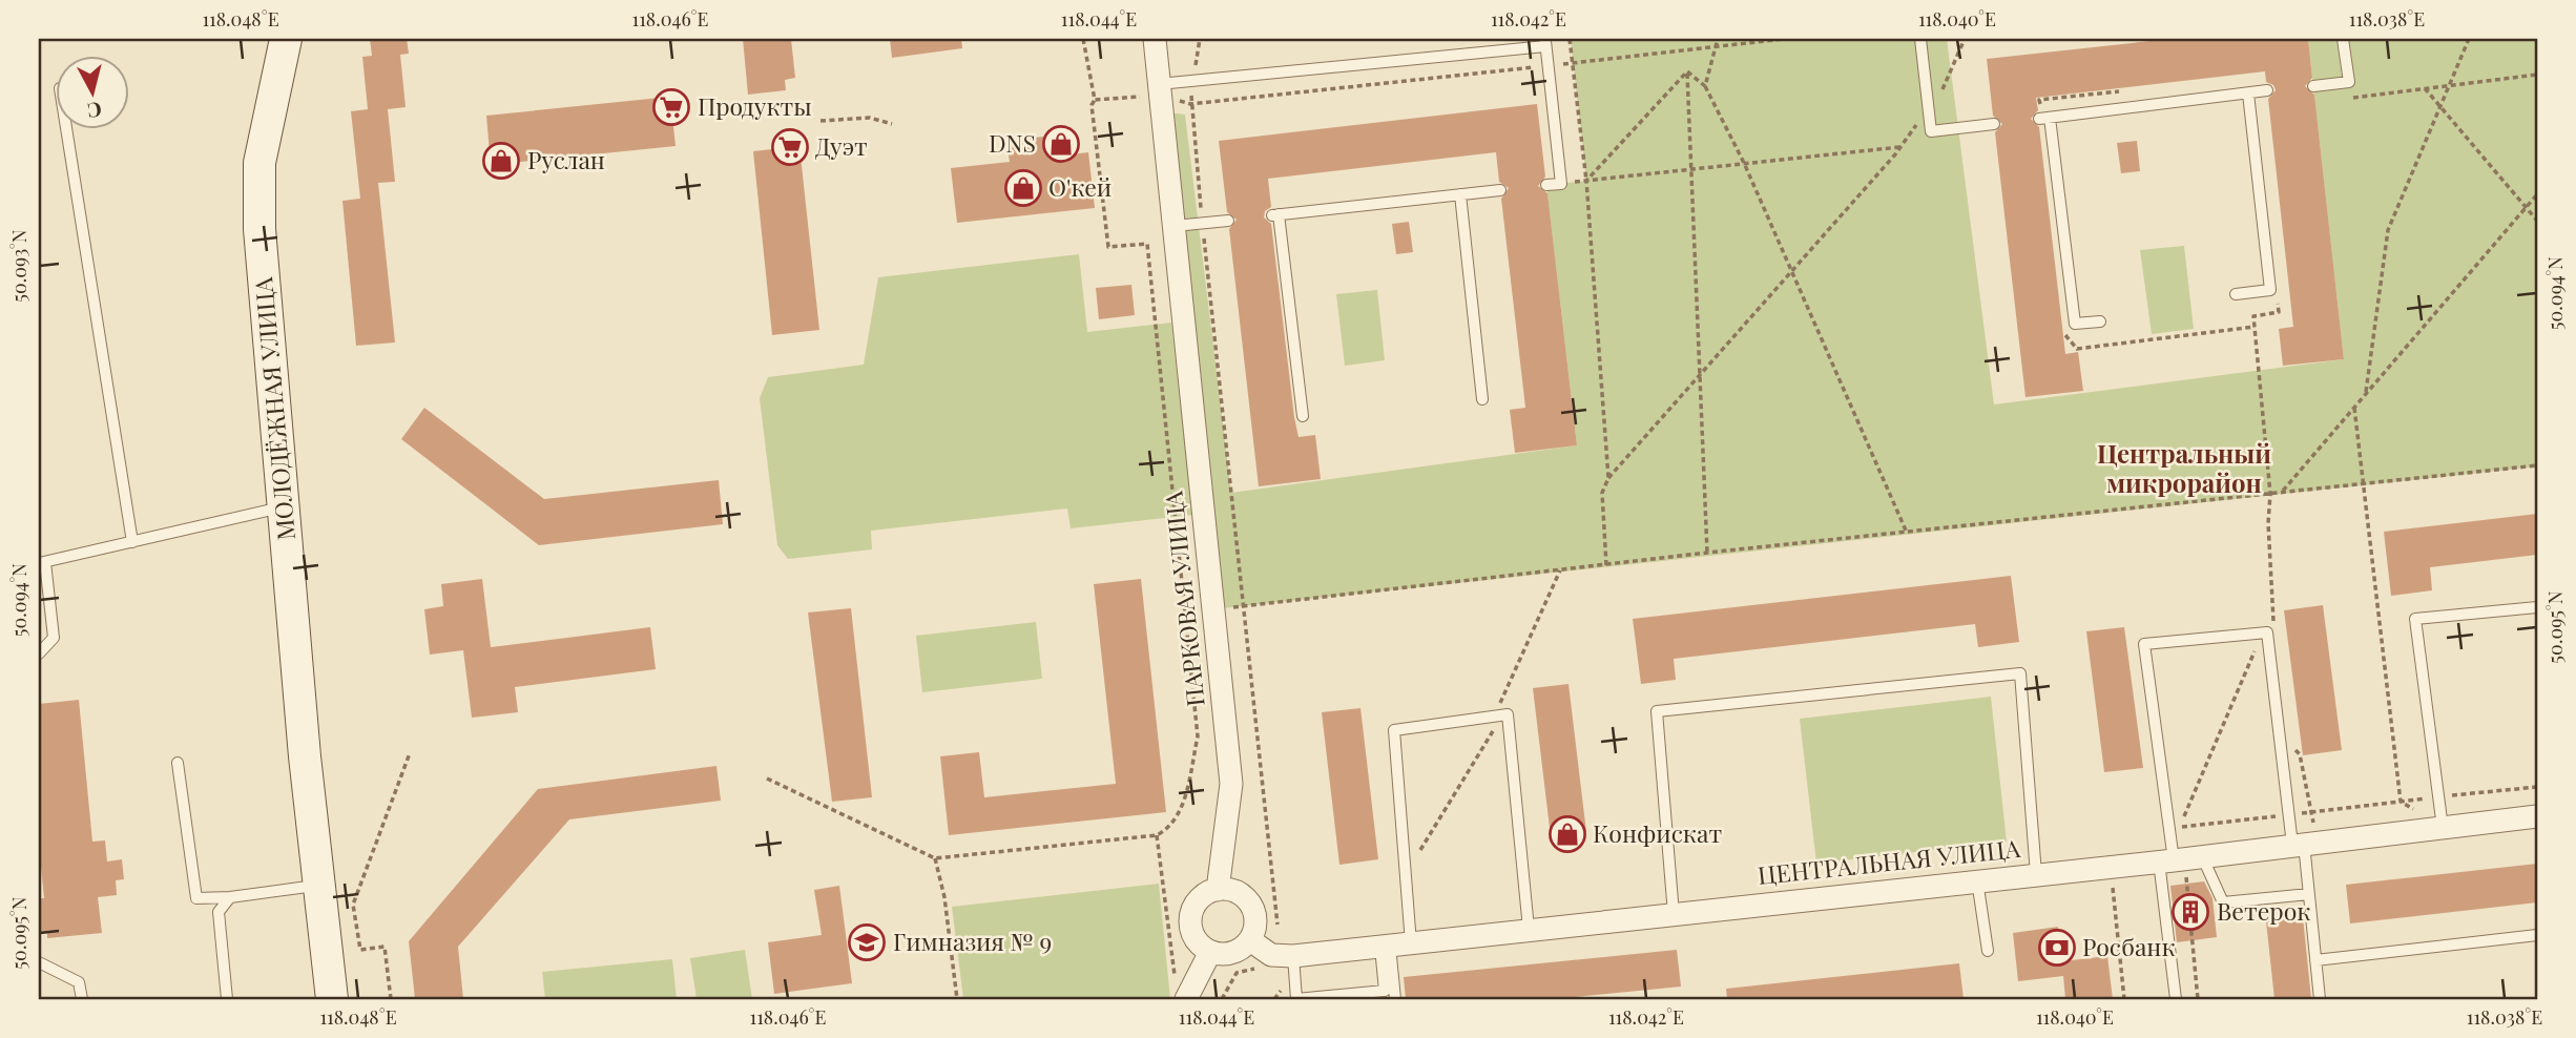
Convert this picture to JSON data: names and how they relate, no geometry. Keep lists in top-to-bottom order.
{
  "streets": {
    "street": ["МОЛОДЁЖНАЯ УЛИЦА", "ПАРКОВАЯ УЛИЦА", "ЦЕНТРАЛЬНАЯ УЛИЦА"]
  },
  "crossings": [
    ["ПАРКОВАЯ УЛИЦА", "ЦЕНТРАЛЬНАЯ УЛИЦА"]
  ],
  "districts": ["Центральный микрорайон"],
  "places": {
    "supermarket": ["Продукты", "Дуэт"],
    "shop": [
      "DNS",
      "Руслан",
      "О'кей",
      "Конфискат"
    ],
    "building": ["Ветерок"],
    "school or university": ["Гимназия № 9"],
    "bank": ["Росбанк"]
  },
  "north": "bottom",
  "coordinates": [
    "118.048°E",
    "118.046°E",
    "118.044°E",
    "118.042°E",
    "118.040°E",
    "118.038°E",
    "50.093°N",
    "50.094°N",
    "50.095°N"
  ]
}
